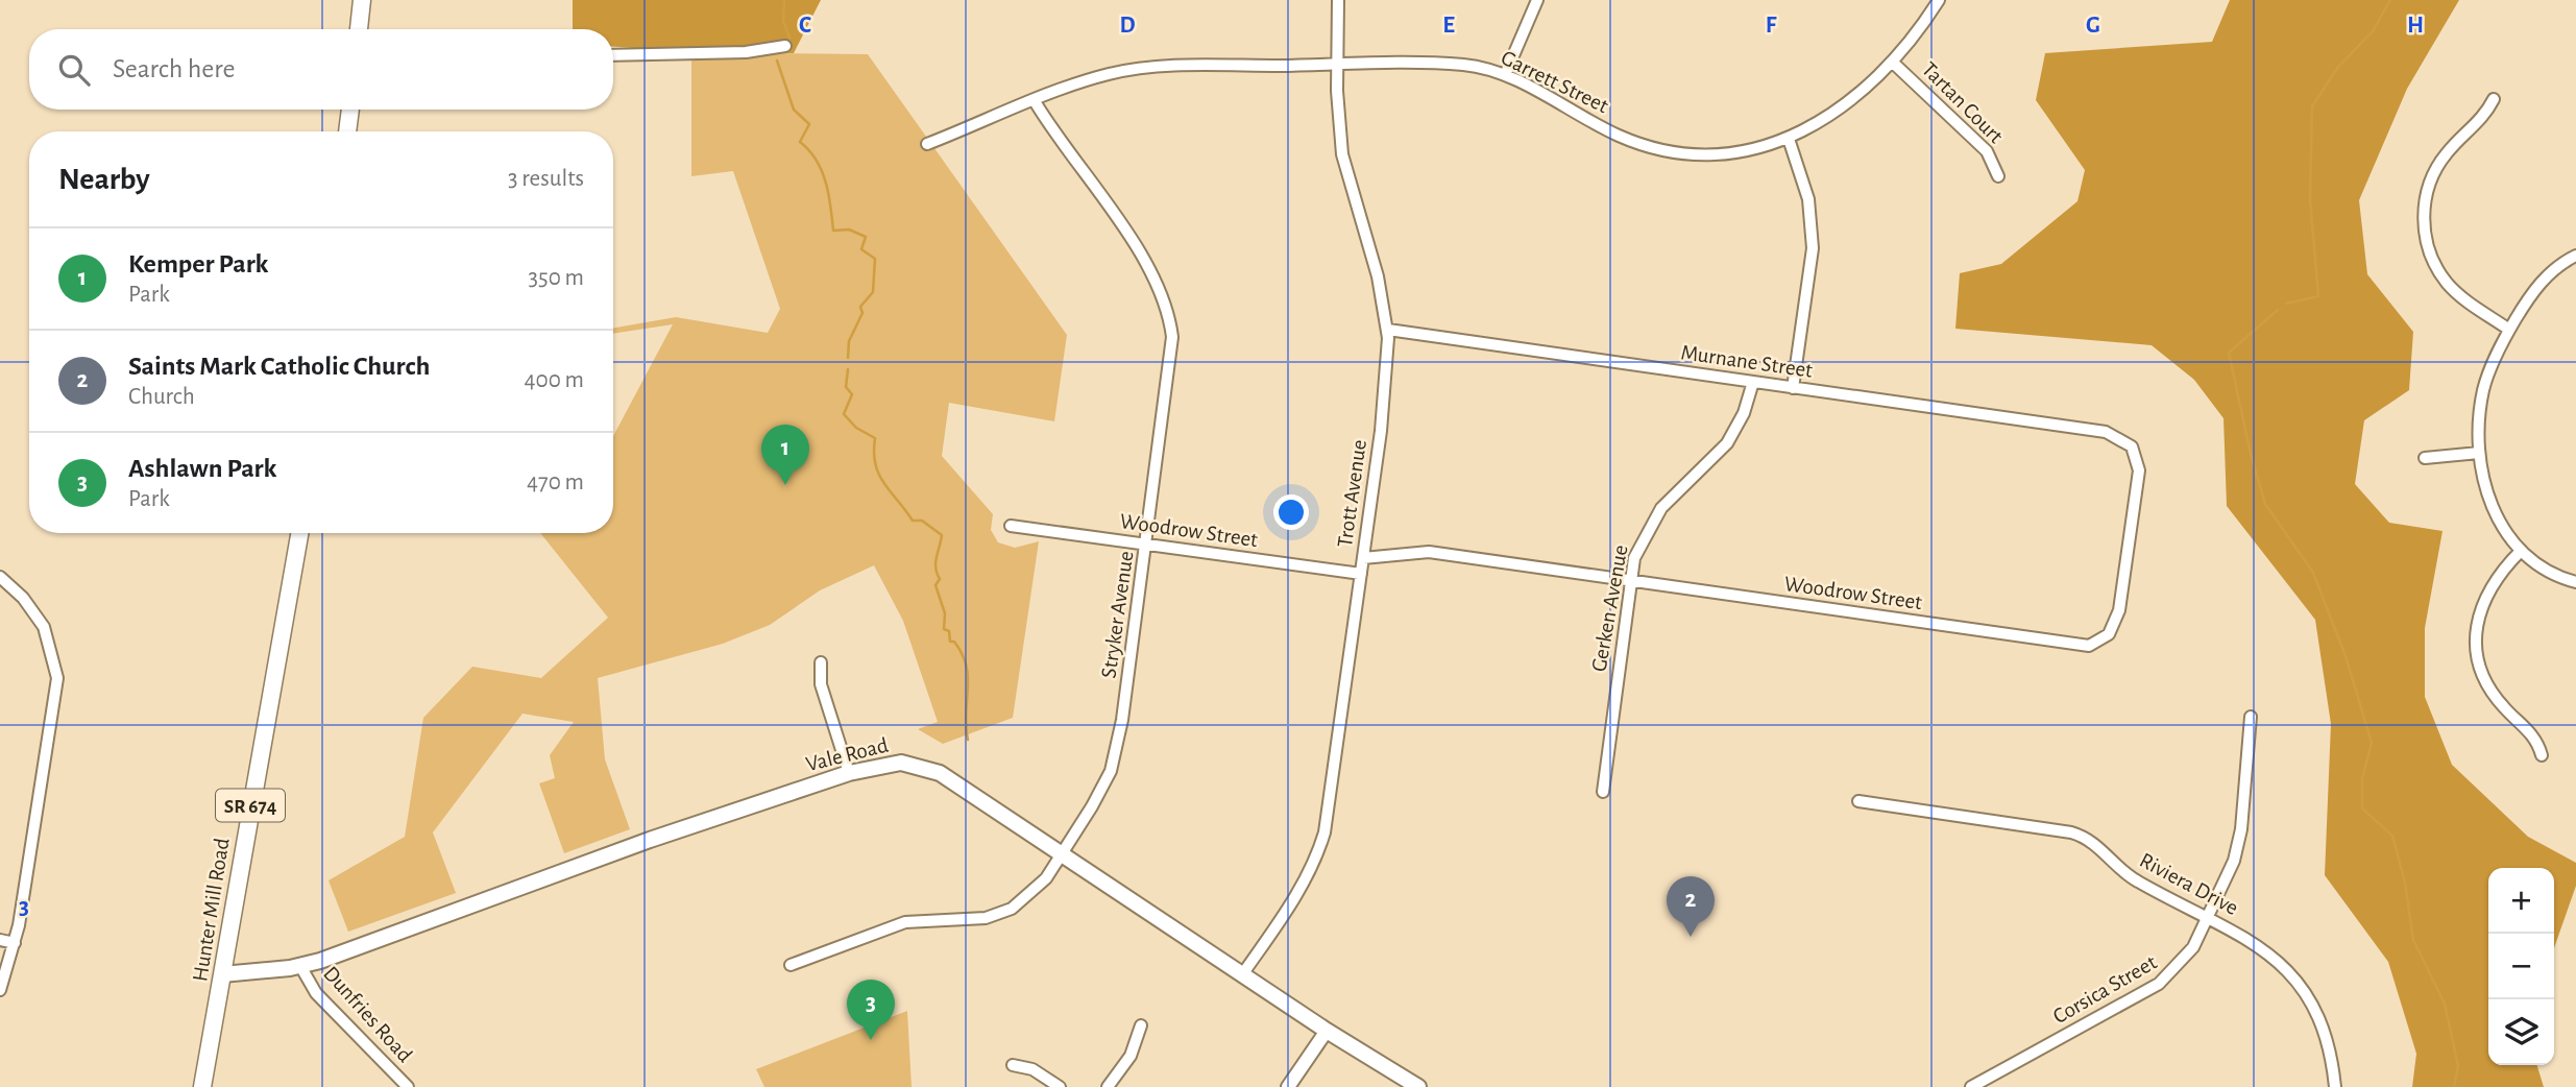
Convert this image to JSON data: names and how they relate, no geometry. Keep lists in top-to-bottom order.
{
  "streets": {
    "main road": ["Vale Road", "SR 674", "Hunter Mill Road"],
    "street": [
      "Garrett Street",
      "Tartan Court",
      "Murnane Street",
      "Trott Avenue",
      "Woodrow Street",
      "Gerken Avenue",
      "Stryker Avenue",
      "Riviera Drive",
      "Corsica Street",
      "Dunfries Road"
    ]
  },
  "crossings": [
    ["Garrett Street", "Tartan Court"],
    ["Garrett Street", "Trott Avenue"],
    ["Garrett Street", "Stryker Avenue"],
    ["Murnane Street", "Trott Avenue"],
    ["Murnane Street", "Woodrow Street"],
    ["Murnane Street", "Gerken Avenue"],
    ["Trott Avenue", "Woodrow Street"],
    ["Trott Avenue", "Vale Road"],
    ["Woodrow Street", "Gerken Avenue"],
    ["Woodrow Street", "Stryker Avenue"],
    ["Stryker Avenue", "Vale Road"],
    ["Vale Road", "Hunter Mill Road"],
    ["Vale Road", "Dunfries Road"],
    ["Riviera Drive", "Corsica Street"]
  ],
  "page": {
    "search": "Search here",
    "heading": ["Nearby", "3 results"],
    "list": [
      {
        "mark": "1",
        "name": "Kemper Park",
        "note": "Park",
        "value": "350 m"
      },
      {
        "mark": "2",
        "name": "Saints Mark Catholic Church",
        "note": "Church",
        "value": "400 m"
      },
      {
        "mark": "3",
        "name": "Ashlawn Park",
        "note": "Park",
        "value": "470 m"
      }
    ],
    "pins": ["1", "2", "3"],
    "map_buttons": ["+", "−"]
  },
  "grid": {
    "columns": [
      "C",
      "D",
      "E",
      "F",
      "G",
      "H"
    ],
    "rows": ["3"]
  }
}
